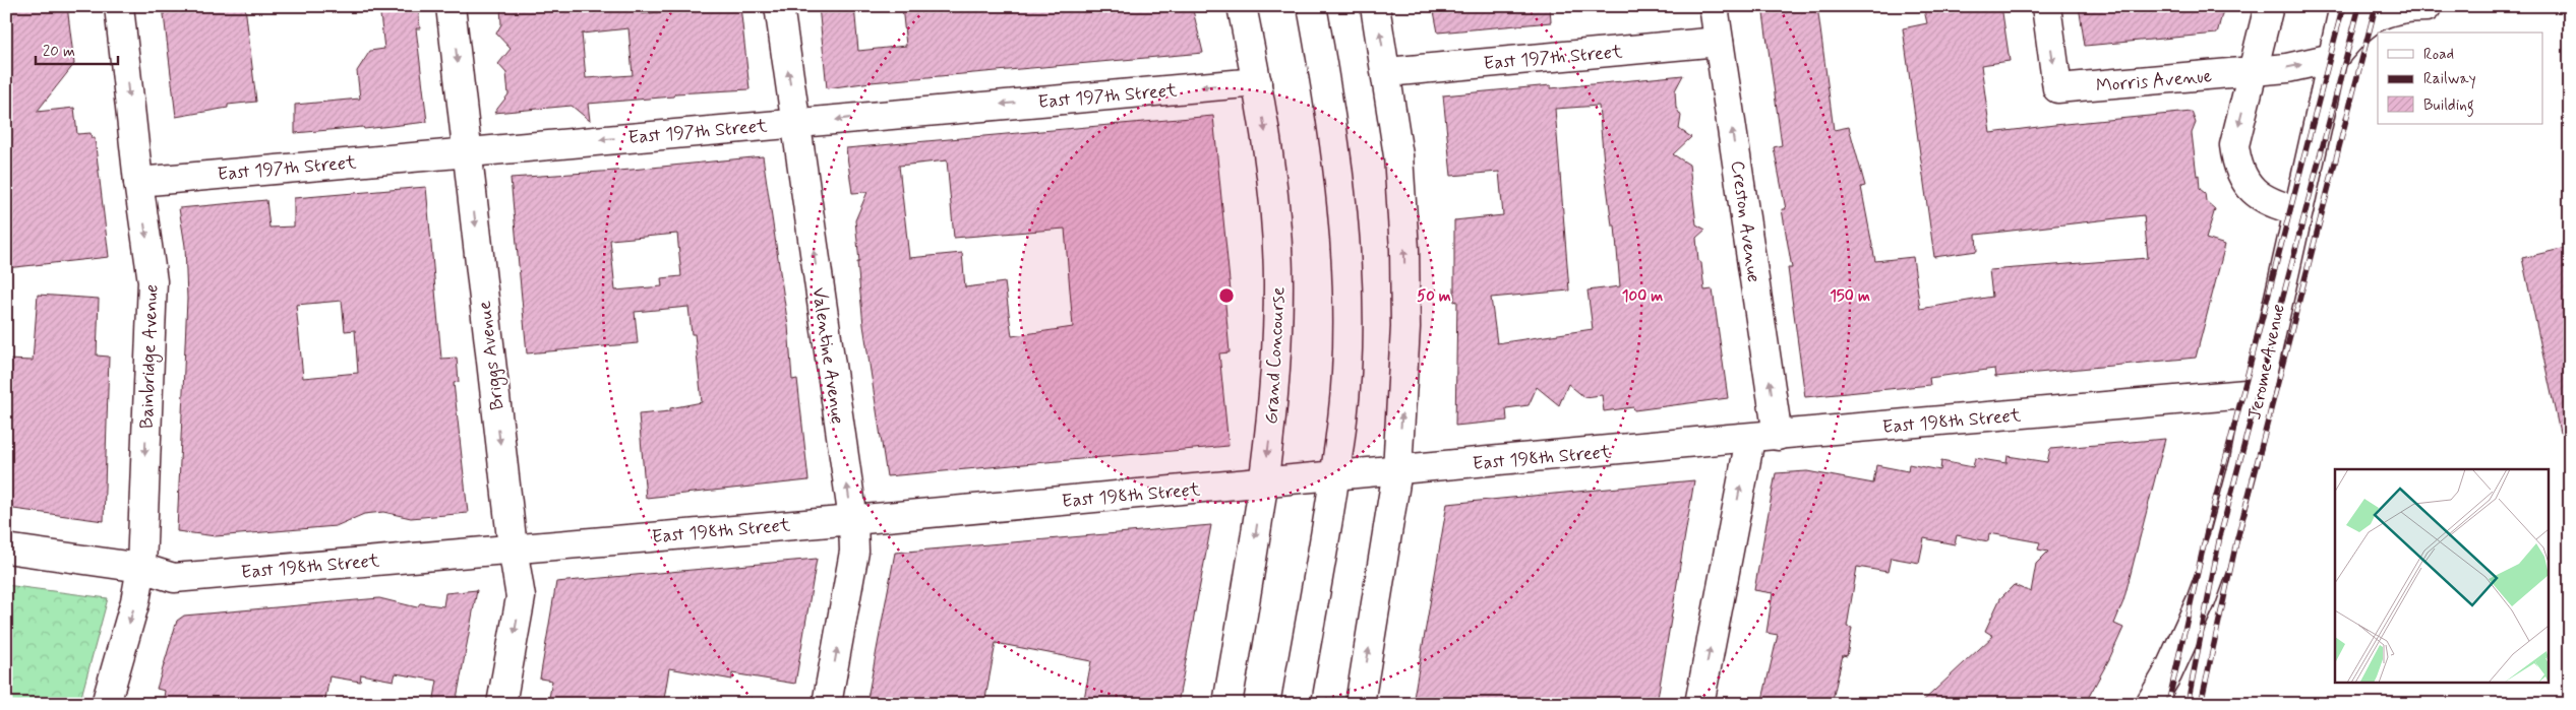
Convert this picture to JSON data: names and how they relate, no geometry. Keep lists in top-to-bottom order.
{
  "streets": {
    "street": [
      "East 197th Street",
      "Morris Avenue",
      "Creston Avenue",
      "Briggs Avenue",
      "Valentine Avenue",
      "Grand Concourse",
      "Bainbridge Avenue",
      "Jerome Avenue",
      "East 198th Street"
    ]
  },
  "crossings": [
    ["East 197th Street", "Creston Avenue"],
    ["East 197th Street", "Briggs Avenue"],
    ["East 197th Street", "Valentine Avenue"],
    ["East 197th Street", "Grand Concourse"],
    ["East 197th Street", "Bainbridge Avenue"],
    ["Morris Avenue", "Jerome Avenue"],
    ["Creston Avenue", "East 198th Street"],
    ["Briggs Avenue", "East 198th Street"],
    ["Valentine Avenue", "East 198th Street"],
    ["Grand Concourse", "East 198th Street"],
    ["Bainbridge Avenue", "East 198th Street"],
    ["Jerome Avenue", "East 198th Street"]
  ],
  "one_way": [
    "East 197th Street",
    "Morris Avenue",
    "Creston Avenue",
    "Briggs Avenue",
    "Valentine Avenue",
    "Bainbridge Avenue"
  ],
  "legend": ["Road", "Railway", "Building"],
  "scale_bar": "20 m",
  "rings": ["50 m", "100 m", "150 m"]
}
